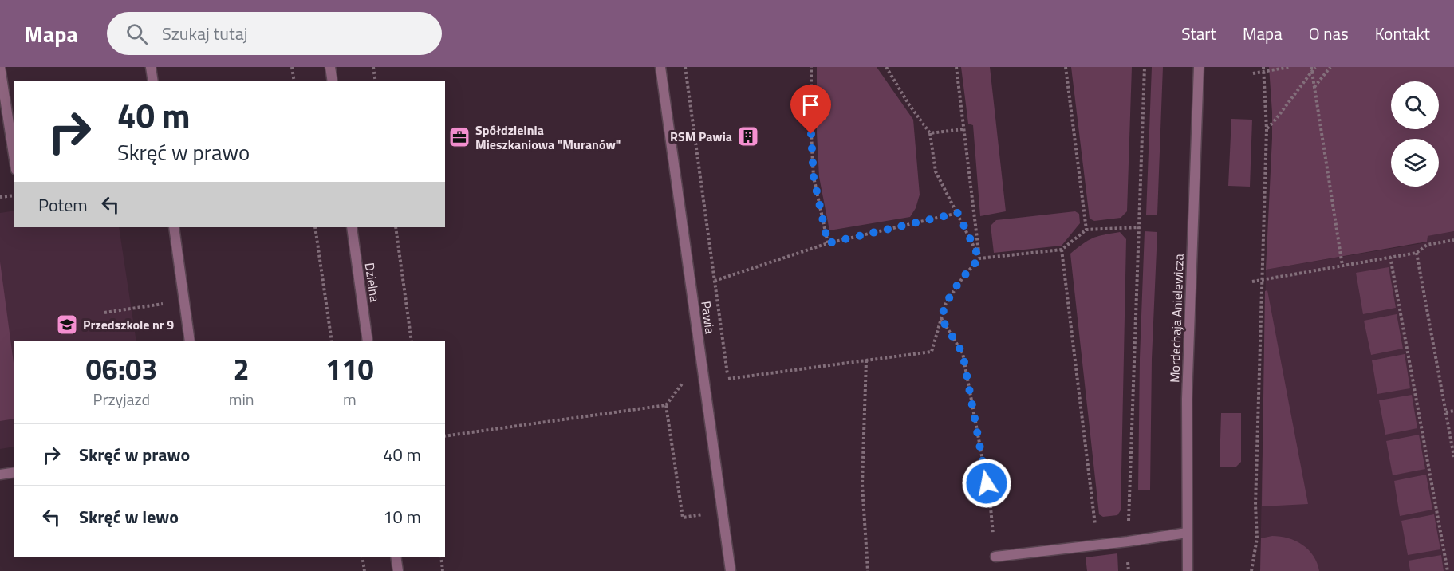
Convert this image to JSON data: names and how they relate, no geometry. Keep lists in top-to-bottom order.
{
  "streets": {
    "street": ["Dzielna", "Pawia", "Mordechaja Anielewicza"]
  },
  "places": {
    "building": ["RSM Pawia"],
    "office": ["Spółdzielnia Mieszkaniowa \"Muranów\""],
    "school or university": ["Przedszkole nr 9"]
  },
  "page": {
    "header": "Mapa",
    "search": "Szukaj tutaj",
    "nav": [
      "Start",
      "Mapa",
      "O nas",
      "Kontakt"
    ],
    "turn": ["40 m", "Skręć w prawo"],
    "then": "Potem",
    "eta": [
      "06:03",
      "Przyjazd",
      "2",
      "min",
      "110",
      "m"
    ],
    "list": [
      {
        "name": "Skręć w prawo",
        "value": "40 m"
      },
      {
        "name": "Skręć w lewo",
        "value": "10 m"
      }
    ]
  }
}
